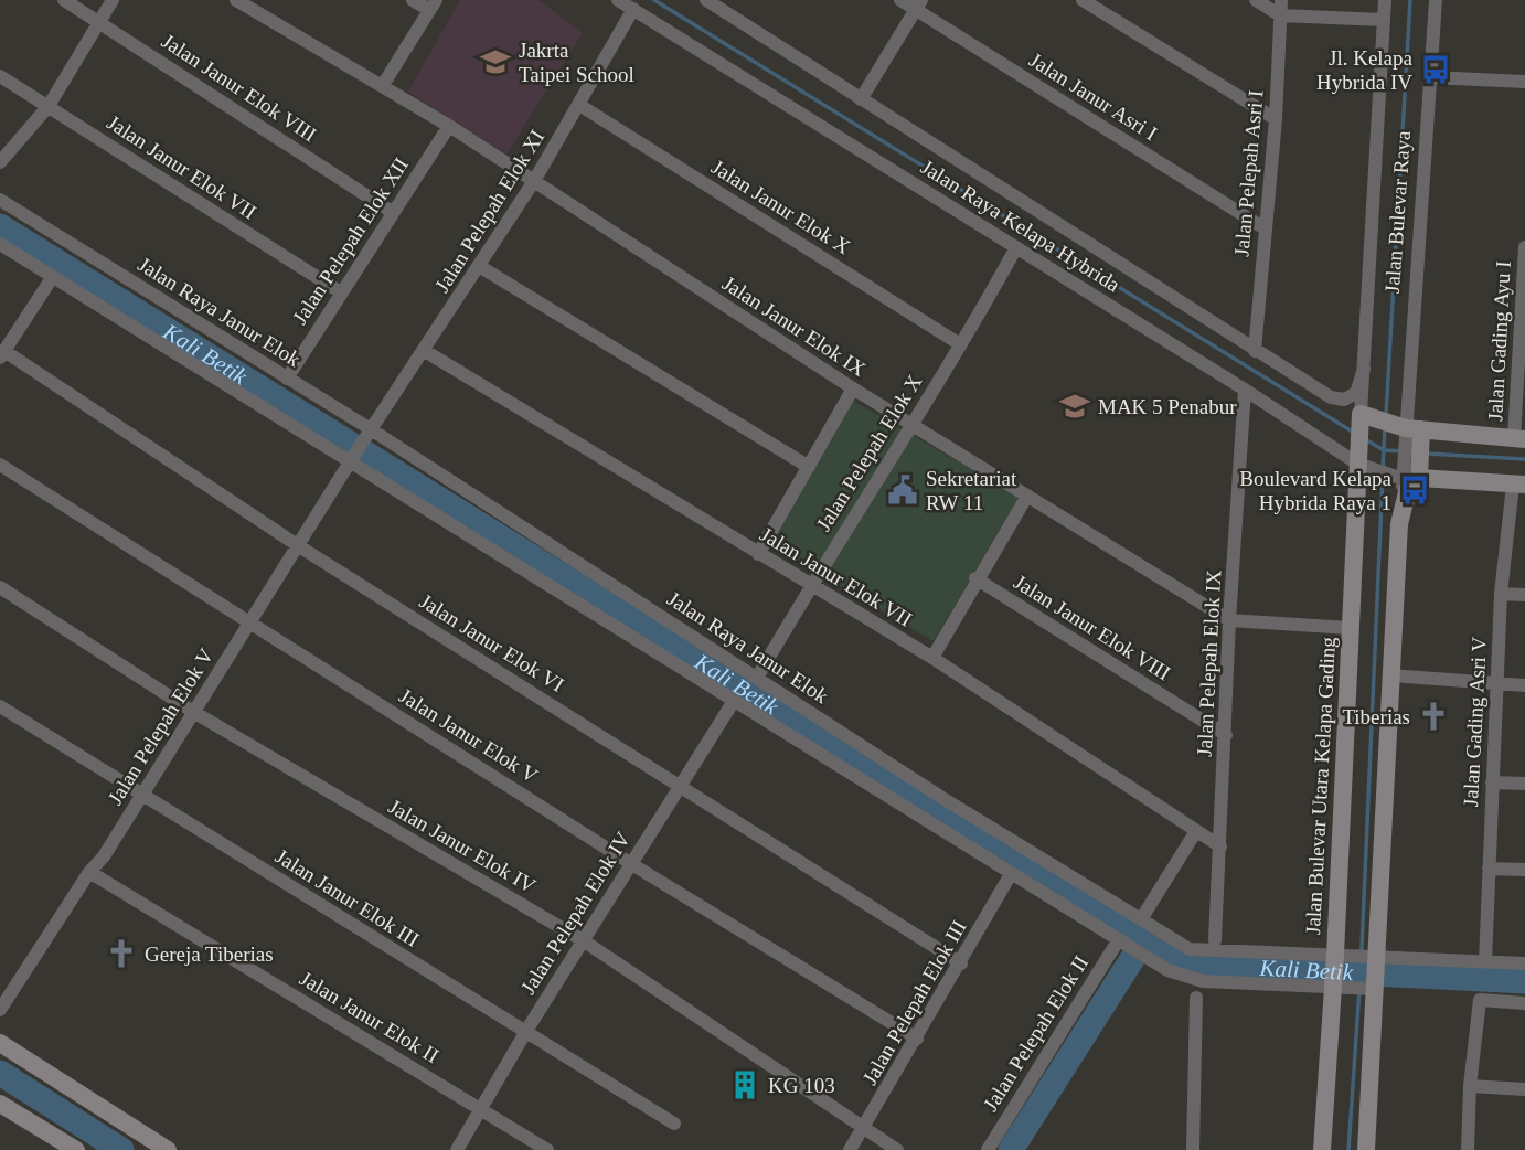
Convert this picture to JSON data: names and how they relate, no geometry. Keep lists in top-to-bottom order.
{
  "streets": {
    "main road": ["Jalan Raya Kelapa Hybrida", "Jalan Bulevar Utara Kelapa Gading"],
    "street": [
      "Jalan Janur Elok VIII",
      "Jalan Janur Asri I",
      "Jalan Janur Elok VII",
      "Jalan Pelepah Asri I",
      "Jalan Janur Elok X",
      "Jalan Pelepah Elok XI",
      "Jalan Bulevar Raya",
      "Jalan Pelepah Elok XII",
      "Jalan Raya Janur Elok",
      "Jalan Janur Elok IX",
      "Jalan Gading Ayu I",
      "Jalan Pelepah Elok X",
      "Jalan Janur Elok VI",
      "Jalan Pelepah Elok IX",
      "Jalan Gading Asri V",
      "Jalan Pelepah Elok V",
      "Jalan Janur Elok V",
      "Jalan Janur Elok IV",
      "Jalan Janur Elok III",
      "Jalan Pelepah Elok IV",
      "Jalan Pelepah Elok III",
      "Jalan Janur Elok II",
      "Jalan Pelepah Elok II"
    ]
  },
  "crossings": [
    ["Jalan Janur Elok VIII", "Jalan Pelepah Elok XII"],
    ["Jalan Janur Elok VIII", "Jalan Pelepah Elok IX"],
    ["Jalan Janur Asri I", "Jalan Pelepah Asri I"],
    ["Jalan Janur Elok VII", "Jalan Pelepah Elok XI"],
    ["Jalan Janur Elok VII", "Jalan Pelepah Elok XII"],
    ["Jalan Janur Elok VII", "Jalan Pelepah Elok X"],
    ["Jalan Janur Elok VII", "Jalan Pelepah Elok IX"],
    ["Jalan Pelepah Asri I", "Jalan Raya Kelapa Hybrida"],
    ["Jalan Janur Elok X", "Jalan Pelepah Elok XI"],
    ["Jalan Janur Elok X", "Jalan Pelepah Elok X"],
    ["Jalan Pelepah Elok XI", "Jalan Raya Kelapa Hybrida"],
    ["Jalan Pelepah Elok XI", "Jalan Raya Janur Elok"],
    ["Jalan Pelepah Elok XI", "Jalan Janur Elok IX"],
    ["Jalan Pelepah Elok XI", "Jalan Pelepah Elok V"],
    ["Jalan Bulevar Raya", "Jalan Raya Kelapa Hybrida"],
    ["Jalan Bulevar Raya", "Jalan Bulevar Utara Kelapa Gading"],
    ["Jalan Raya Kelapa Hybrida", "Jalan Pelepah Elok X"],
    ["Jalan Raya Kelapa Hybrida", "Jalan Pelepah Elok IX"],
    ["Jalan Raya Kelapa Hybrida", "Jalan Gading Asri V"],
    ["Jalan Raya Kelapa Hybrida", "Jalan Bulevar Utara Kelapa Gading"],
    ["Jalan Pelepah Elok XII", "Jalan Raya Janur Elok"],
    ["Jalan Pelepah Elok XII", "Jalan Janur Elok IX"],
    ["Jalan Raya Janur Elok", "Jalan Pelepah Elok X"],
    ["Jalan Raya Janur Elok", "Jalan Gading Asri V"],
    ["Jalan Raya Janur Elok", "Jalan Bulevar Utara Kelapa Gading"],
    ["Jalan Janur Elok IX", "Jalan Pelepah Elok X"],
    ["Jalan Janur Elok IX", "Jalan Pelepah Elok IX"],
    ["Jalan Janur Elok IX", "Jalan Bulevar Utara Kelapa Gading"],
    ["Jalan Janur Elok VI", "Jalan Pelepah Elok V"],
    ["Jalan Janur Elok VI", "Jalan Pelepah Elok IV"],
    ["Jalan Janur Elok VI", "Jalan Pelepah Elok III"],
    ["Jalan Pelepah Elok V", "Jalan Janur Elok V"],
    ["Jalan Pelepah Elok V", "Jalan Janur Elok IV"],
    ["Jalan Pelepah Elok V", "Jalan Janur Elok III"],
    ["Jalan Pelepah Elok V", "Jalan Janur Elok II"],
    ["Jalan Janur Elok V", "Jalan Pelepah Elok IV"],
    ["Jalan Janur Elok V", "Jalan Pelepah Elok III"],
    ["Jalan Janur Elok IV", "Jalan Pelepah Elok IV"],
    ["Jalan Janur Elok IV", "Jalan Pelepah Elok III"],
    ["Jalan Janur Elok III", "Jalan Pelepah Elok IV"],
    ["Jalan Pelepah Elok IV", "Jalan Janur Elok II"]
  ],
  "water": ["Kali Betik"],
  "places": {
    "school or university": ["Jakrta Taipei School", "MAK 5 Penabur"],
    "bus stop": ["Jl. Kelapa Hybrida IV", "Boulevard Kelapa Hybrida Raya 1"],
    "public building": ["Sekretariat RW 11"],
    "church": ["Tiberias", "Gereja Tiberias"],
    "building": ["KG 103"]
  }
}
